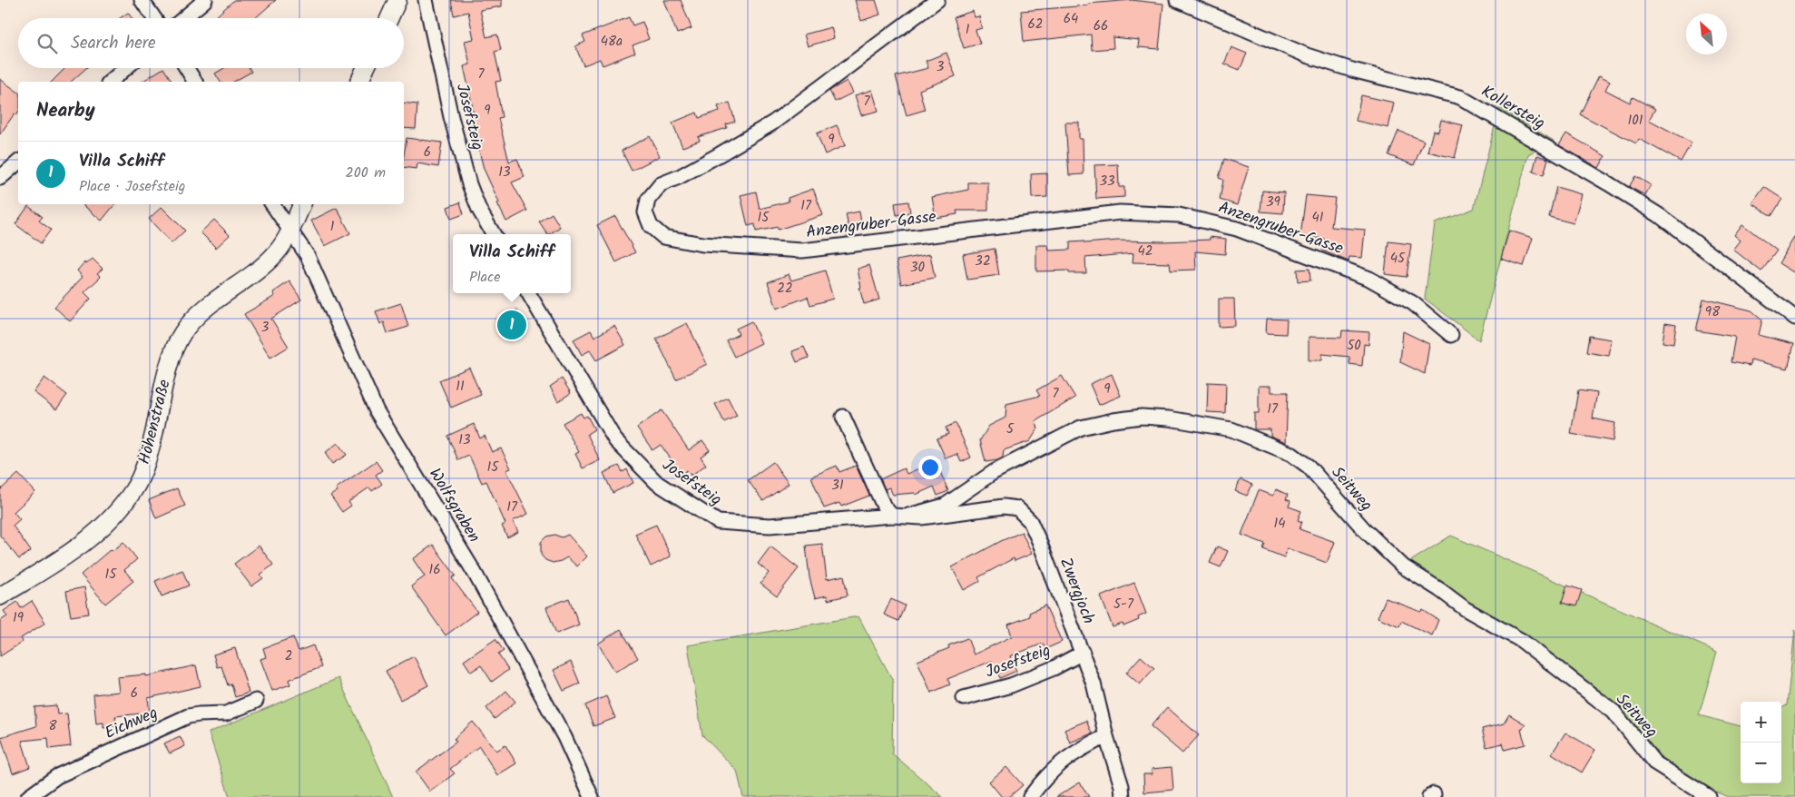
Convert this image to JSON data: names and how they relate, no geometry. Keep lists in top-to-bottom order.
{
  "streets": {
    "street": [
      "Kollersteig",
      "Josefsteig",
      "Anzengruber-Gasse",
      "Höhenstraße",
      "Seitweg",
      "Wolfsgraben",
      "Zwergjoch",
      "Eichweg"
    ]
  },
  "crossings": [
    ["Josefsteig", "Seitweg"],
    ["Josefsteig", "Zwergjoch"],
    ["Höhenstraße", "Wolfsgraben"],
    ["Seitweg", "Zwergjoch"]
  ],
  "house_numbers": [
    "64",
    "62",
    "66",
    "1",
    "48a",
    "3",
    "7",
    "7",
    "9",
    "101",
    "9",
    "6",
    "13",
    "33",
    "39",
    "17",
    "15",
    "41",
    "1",
    "42",
    "45",
    "32",
    "30",
    "22",
    "98",
    "3",
    "50",
    "11",
    "9",
    "7",
    "17",
    "5",
    "13",
    "15",
    "31",
    "17",
    "14",
    "16",
    "15",
    "5-7",
    "19",
    "2",
    "6",
    "8"
  ],
  "north": "top left",
  "page": {
    "search": "Search here",
    "heading": "Nearby",
    "list": [
      {
        "mark": "1",
        "name": "Villa Schiff",
        "note": "Place · Josefsteig",
        "value": "200 m"
      }
    ],
    "popup": ["Villa Schiff", "Place"],
    "pins": "1",
    "map_buttons": ["+", "−"]
  }
}
